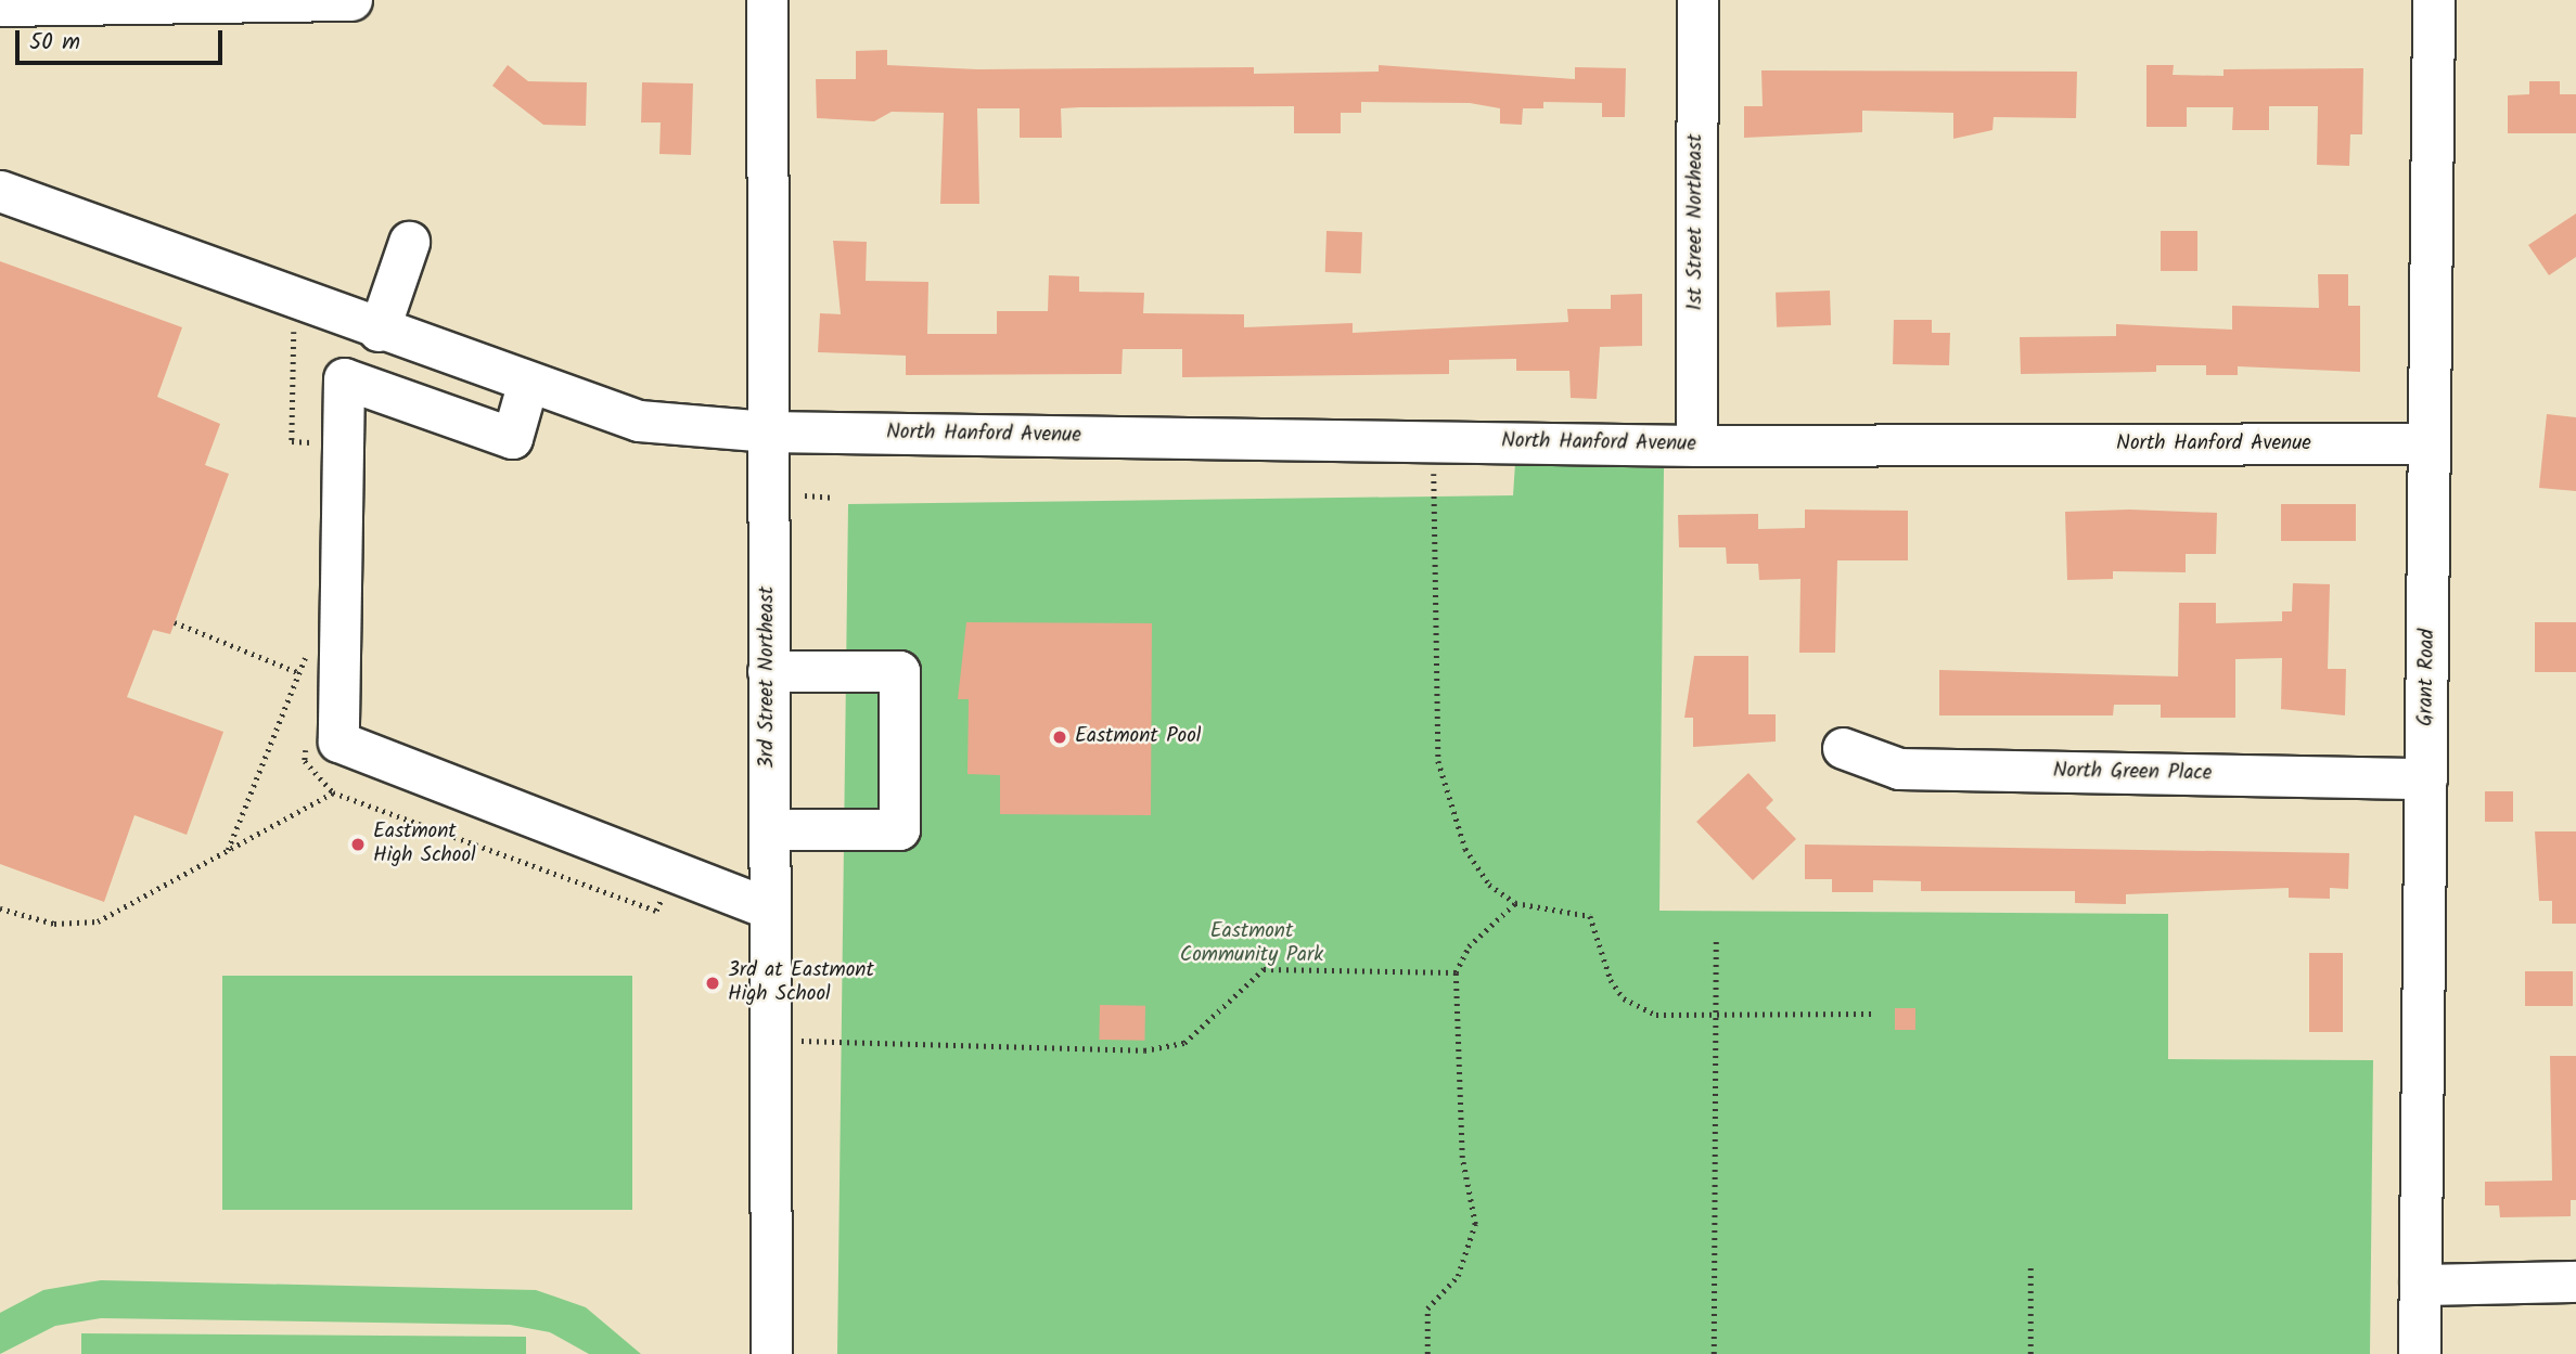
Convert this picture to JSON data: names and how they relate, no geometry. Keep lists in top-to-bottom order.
{
  "streets": {
    "main road": ["Grant Road"],
    "street": [
      "1st Street Northeast",
      "North Hanford Avenue",
      "3rd Street Northeast",
      "North Green Place"
    ]
  },
  "crossings": [
    ["1st Street Northeast", "North Hanford Avenue"],
    ["North Hanford Avenue", "3rd Street Northeast"],
    ["North Hanford Avenue", "Grant Road"],
    ["Grant Road", "North Green Place"]
  ],
  "parks": ["Eastmont Community Park"],
  "places": ["Eastmont Pool", "Eastmont High School", "3rd at Eastmont High School"],
  "scale_bar": "50 m"
}
